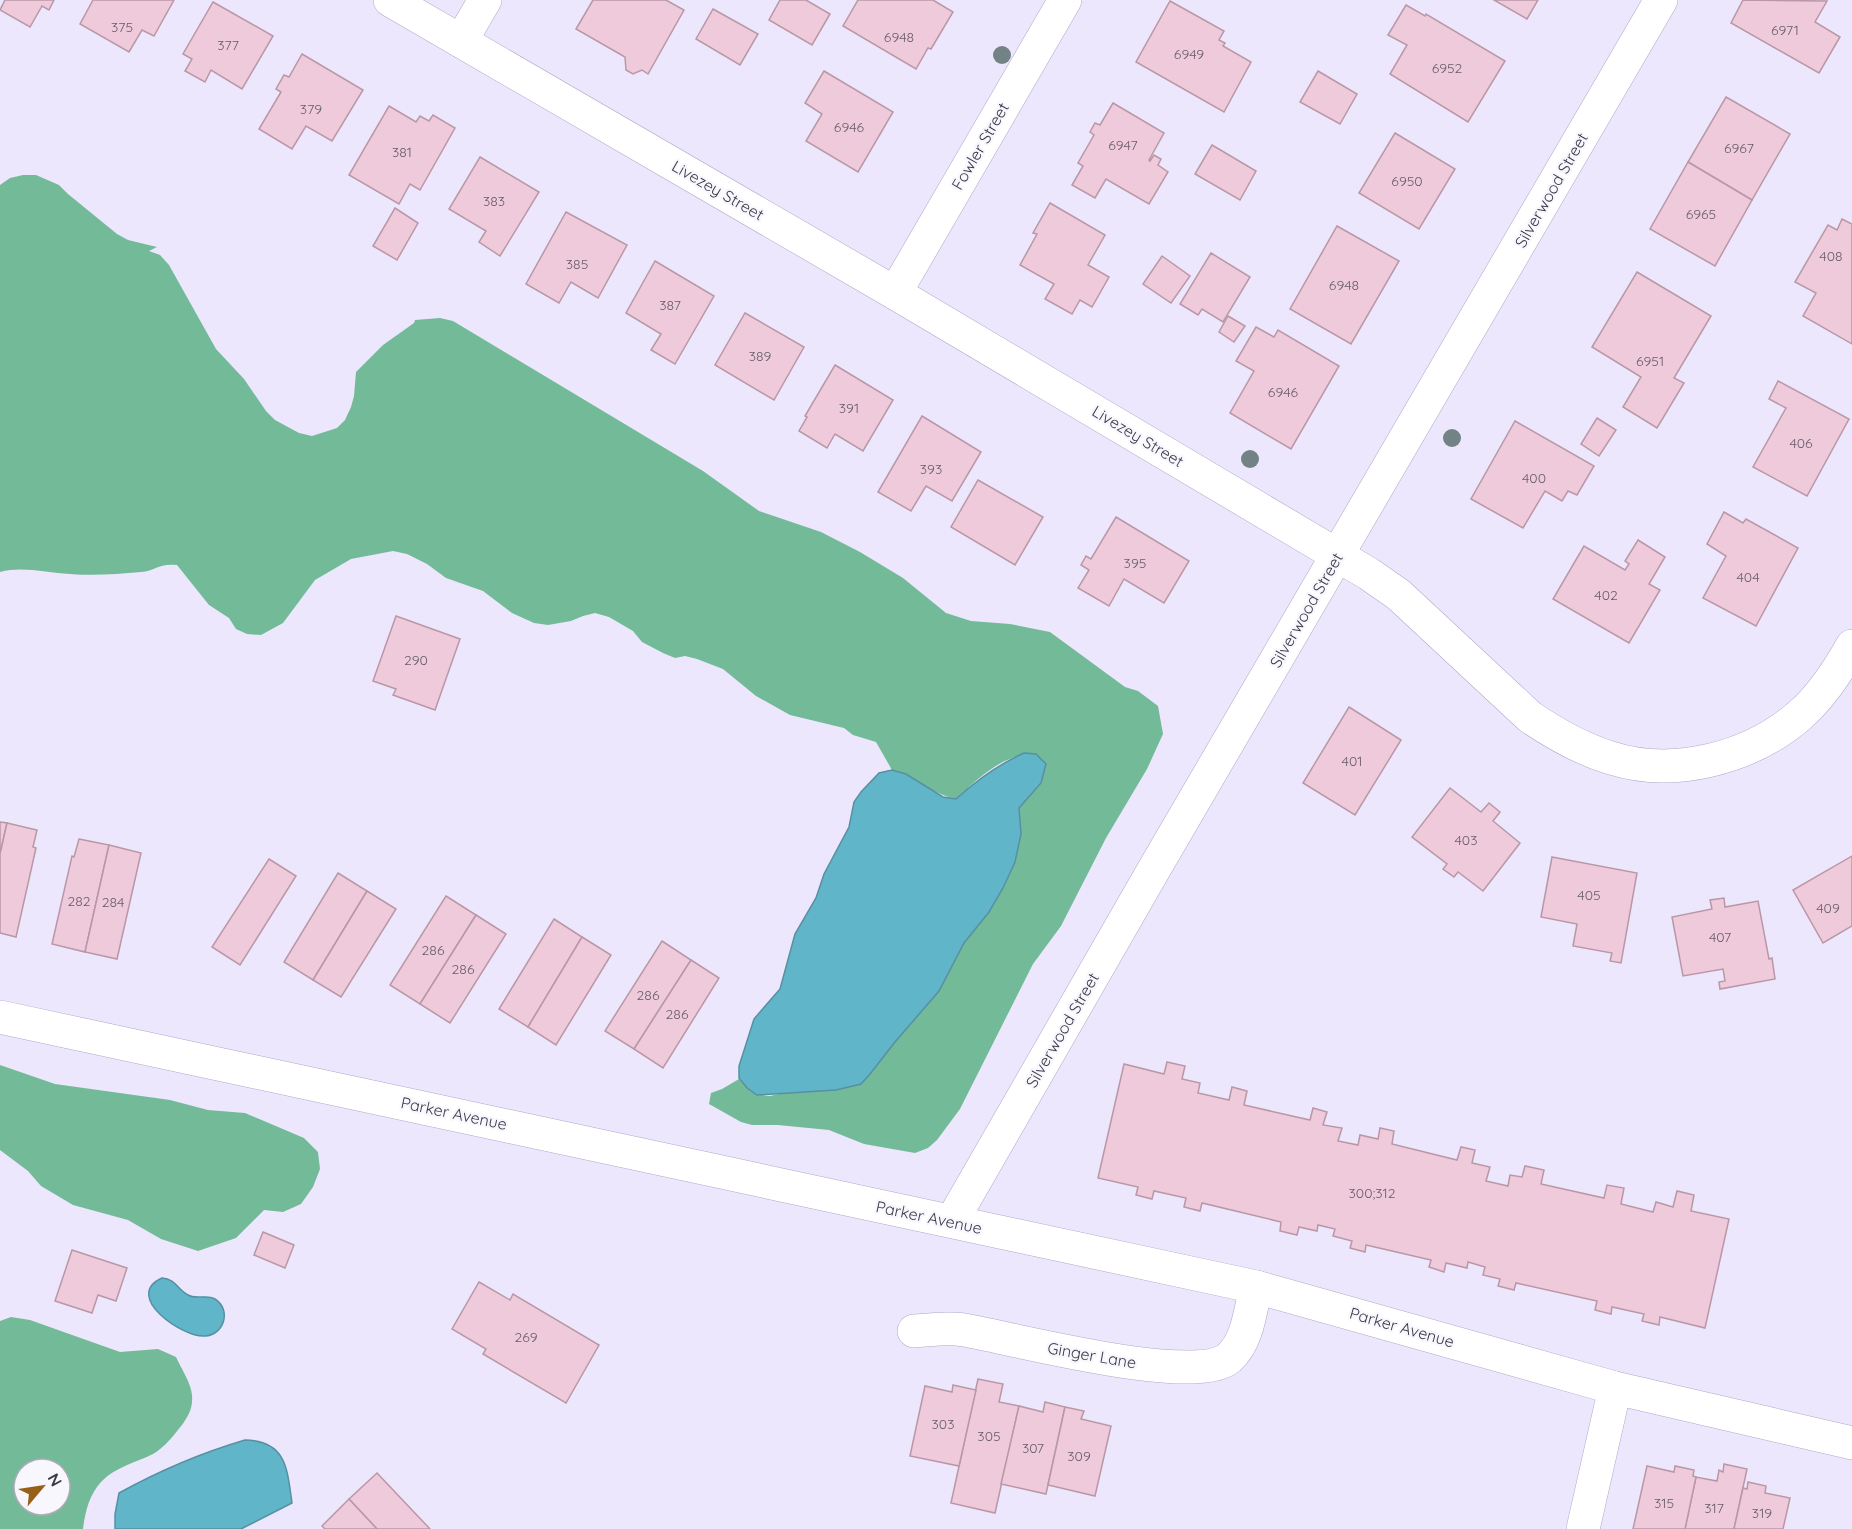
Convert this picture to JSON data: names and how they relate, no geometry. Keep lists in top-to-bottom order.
{
  "streets": {
    "street": [
      "Fowler Street",
      "Livezey Street",
      "Silverwood Street",
      "Parker Avenue",
      "Ginger Lane"
    ]
  },
  "crossings": [
    ["Fowler Street", "Livezey Street"],
    ["Livezey Street", "Silverwood Street"],
    ["Silverwood Street", "Parker Avenue"],
    ["Parker Avenue", "Ginger Lane"]
  ],
  "house_numbers": [
    "375",
    "6971",
    "6948",
    "377",
    "6949",
    "6952",
    "379",
    "6946",
    "6947",
    "6967",
    "381",
    "6950",
    "383",
    "6965",
    "408",
    "385",
    "6948",
    "387",
    "389",
    "6951",
    "6946",
    "391",
    "406",
    "393",
    "400",
    "395",
    "404",
    "402",
    "290",
    "401",
    "403",
    "405",
    "282",
    "284",
    "409",
    "407",
    "286",
    "286",
    "286",
    "286",
    "300;312",
    "269",
    "303",
    "305",
    "307",
    "309",
    "315",
    "317",
    "319"
  ],
  "north": "top right"
}
